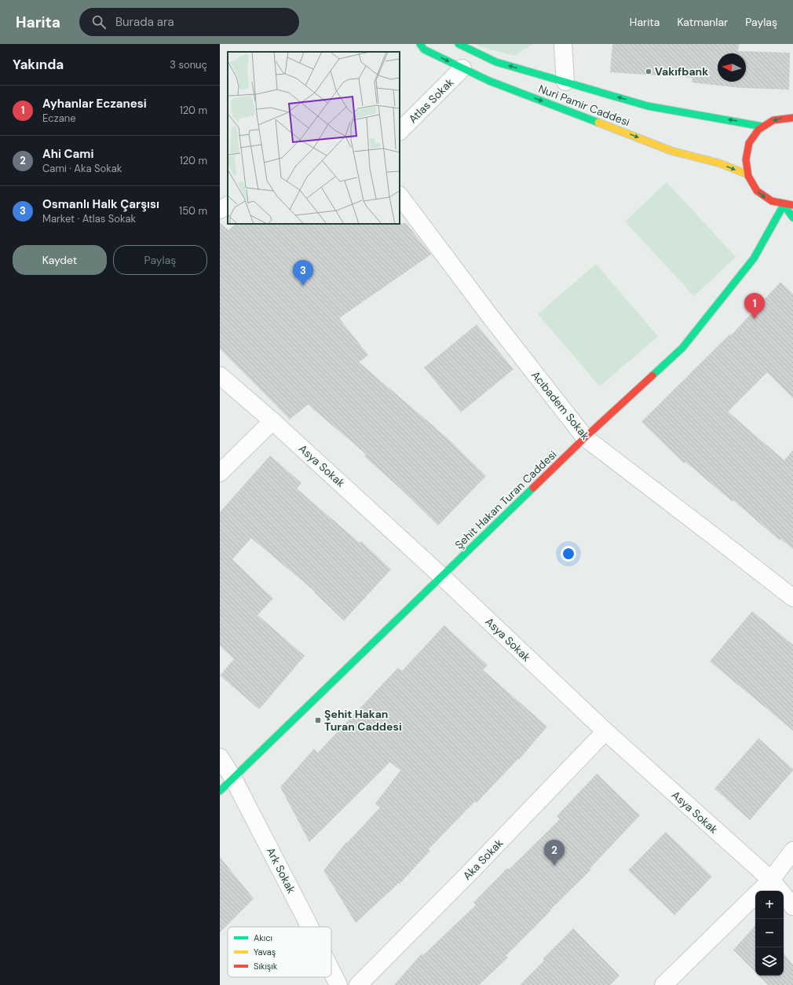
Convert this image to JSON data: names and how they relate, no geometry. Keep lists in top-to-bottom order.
{
  "streets": {
    "main road": ["Nuri Pamir Caddesi", "Şehit Hakan Turan Caddesi"],
    "street": [
      "Atlas Sokak",
      "Acıbadem Sokak",
      "Asya Sokak",
      "Aka Sokak",
      "Ark Sokak"
    ]
  },
  "crossings": [
    ["Atlas Sokak", "Nuri Pamir Caddesi"],
    ["Acıbadem Sokak", "Şehit Hakan Turan Caddesi"],
    ["Asya Sokak", "Şehit Hakan Turan Caddesi"],
    ["Asya Sokak", "Aka Sokak"],
    ["Şehit Hakan Turan Caddesi", "Ark Sokak"]
  ],
  "places": {
    "other": ["Vakıfbank"],
    "transit": ["Şehit Hakan Turan Caddesi"]
  },
  "legend": ["Akıcı", "Yavaş", "Sıkışık"],
  "north": "left",
  "page": {
    "header": "Harita",
    "search": "Burada ara",
    "nav": ["Harita", "Katmanlar", "Paylaş"],
    "heading": ["Yakında", "3 sonuç"],
    "list": [
      {
        "mark": "1",
        "name": "Ayhanlar Eczanesi",
        "note": "Eczane",
        "value": "120 m"
      },
      {
        "mark": "2",
        "name": "Ahi Cami",
        "note": "Cami · Aka Sokak",
        "value": "120 m"
      },
      {
        "mark": "3",
        "name": "Osmanlı Halk Çarşısı",
        "note": "Market · Atlas Sokak",
        "value": "150 m"
      }
    ],
    "buttons": ["Kaydet", "Paylaş"],
    "pins": ["3", "1", "2"],
    "map_buttons": ["+", "−"]
  }
}
